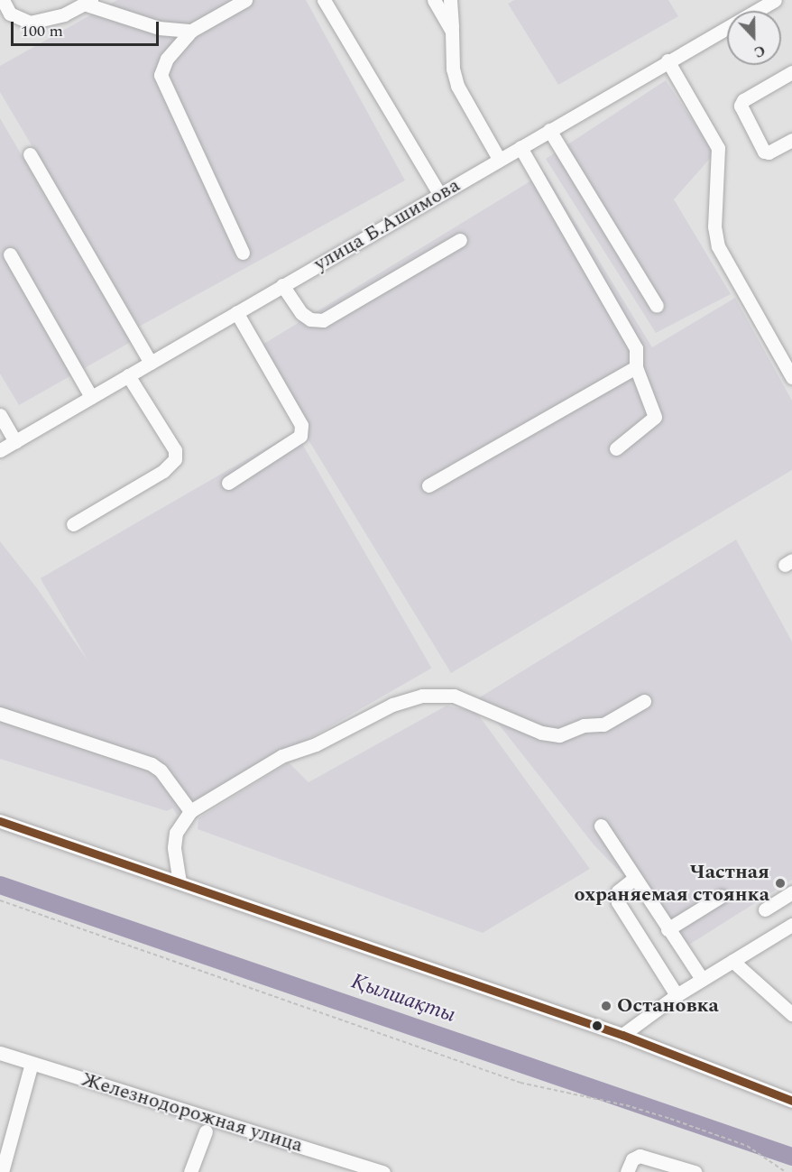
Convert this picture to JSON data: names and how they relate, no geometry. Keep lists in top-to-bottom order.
{
  "streets": {
    "street": ["улица Б.Ашимова", "Железнодорожная улица"]
  },
  "water": ["Қылшақты"],
  "places": ["Частная охраняемая стоянка", "Остановка"],
  "scale_bar": "100 m",
  "north": "bottom"
}
